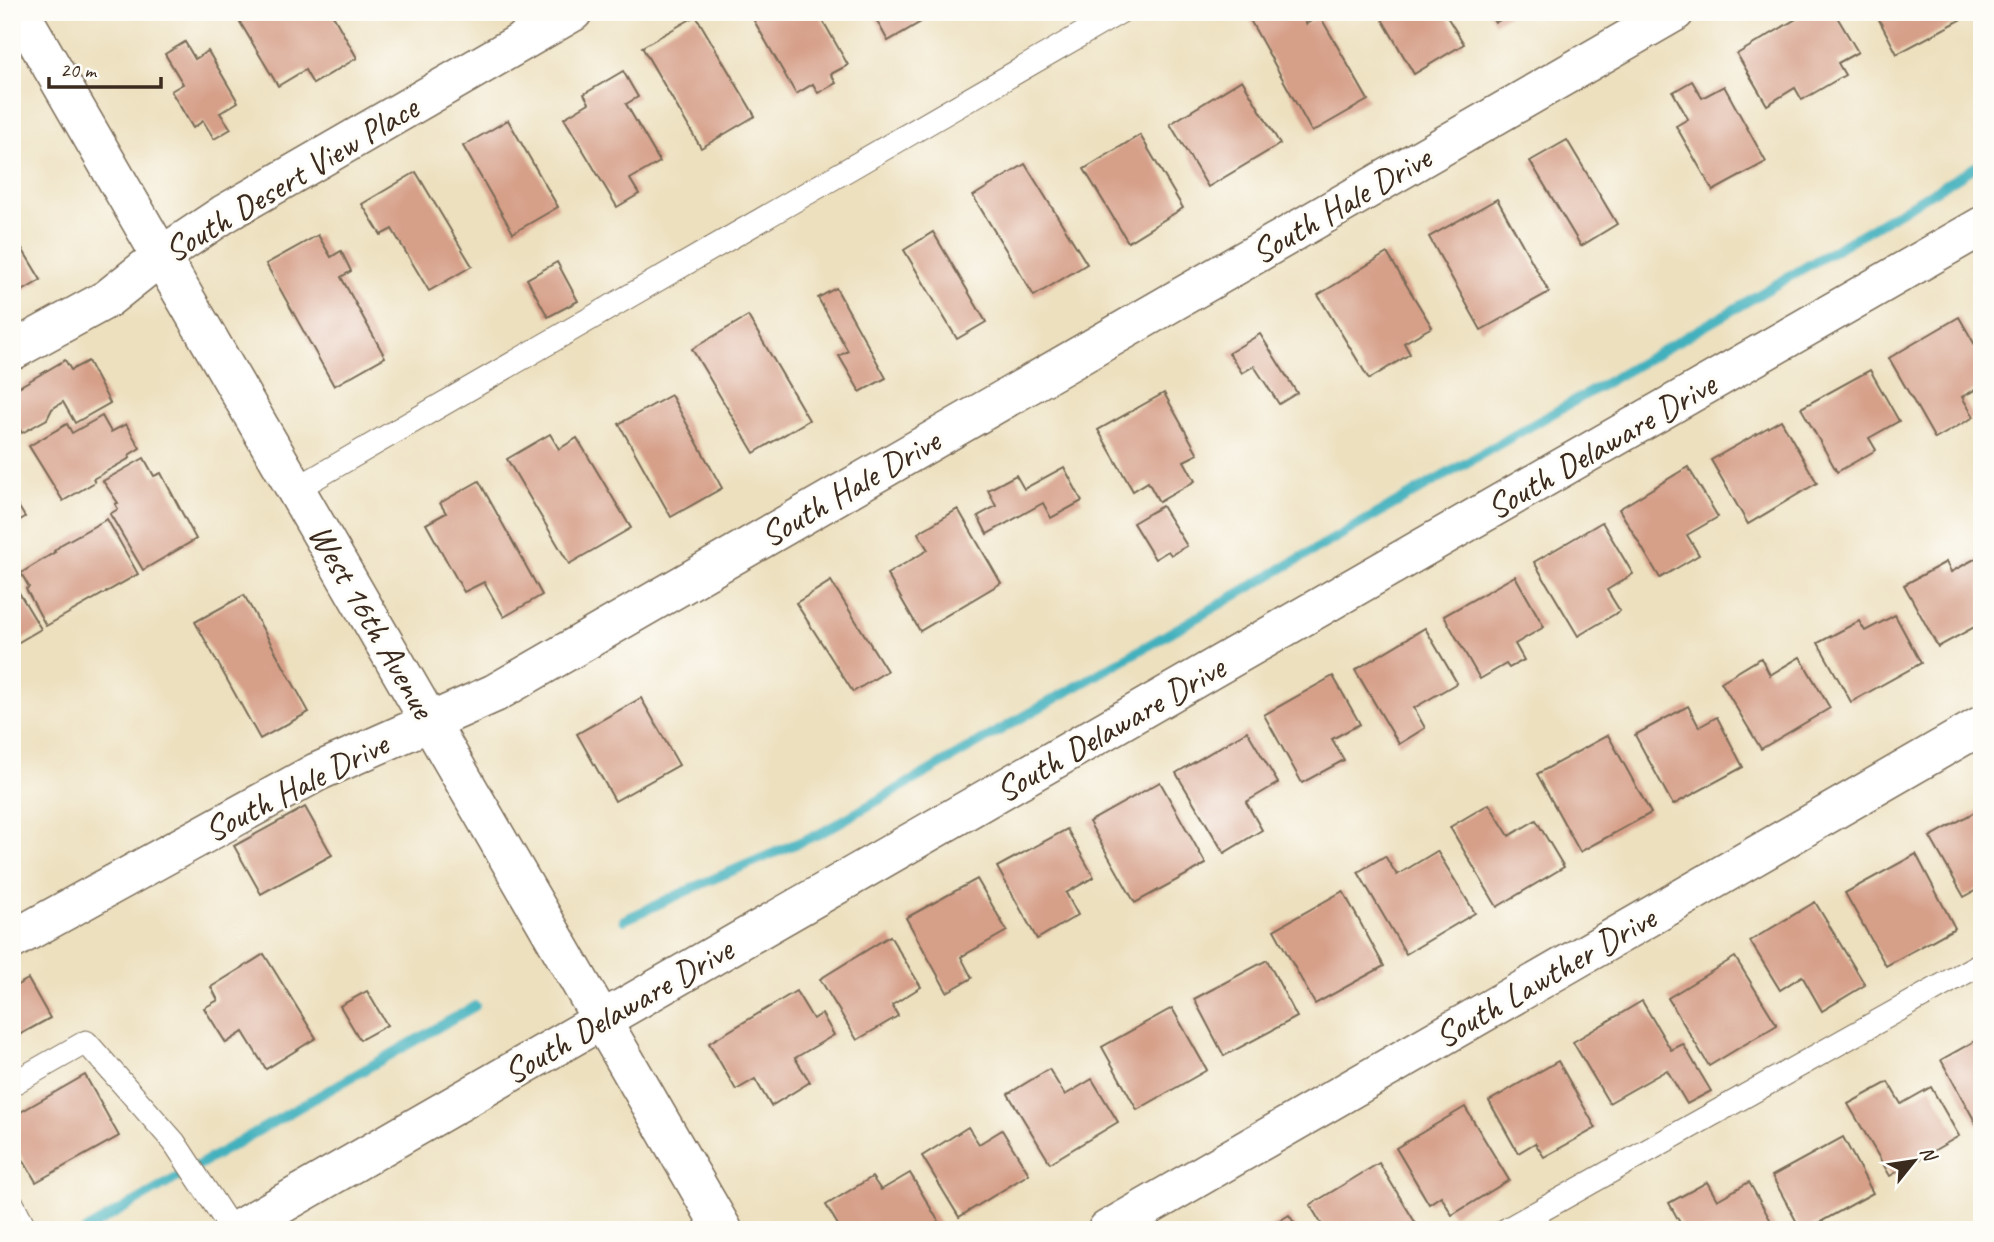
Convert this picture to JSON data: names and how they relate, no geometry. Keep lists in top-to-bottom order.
{
  "streets": {
    "street": [
      "South Desert View Place",
      "South Hale Drive",
      "South Delaware Drive",
      "West 16th Avenue",
      "South Lawther Drive"
    ]
  },
  "crossings": [
    ["South Desert View Place", "West 16th Avenue"],
    ["South Hale Drive", "West 16th Avenue"],
    ["South Delaware Drive", "West 16th Avenue"]
  ],
  "scale_bar": "20 m",
  "north": "top right"
}
